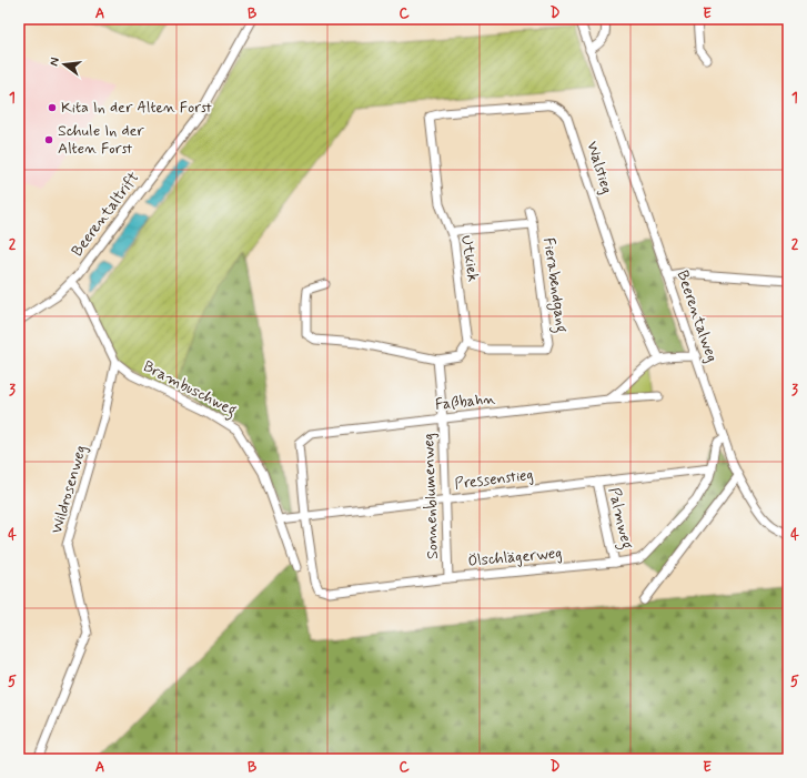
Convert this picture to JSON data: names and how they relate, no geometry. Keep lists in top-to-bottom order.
{
  "streets": {
    "street": [
      "Walstieg",
      "Beerentaltrift",
      "Utkiek",
      "Fierabendgang",
      "Beerentalweg",
      "Brambuschweg",
      "Faßbahn",
      "Pressenstieg",
      "Wildrosenweg",
      "Sonnenblumenweg",
      "Palmweg",
      "Ölschlägerweg"
    ]
  },
  "crossings": [
    ["Walstieg", "Utkiek"],
    ["Utkiek", "Fierabendgang"],
    ["Beerentalweg", "Ölschlägerweg"],
    ["Brambuschweg", "Pressenstieg"],
    ["Brambuschweg", "Wildrosenweg"],
    ["Faßbahn", "Pressenstieg"],
    ["Faßbahn", "Sonnenblumenweg"],
    ["Faßbahn", "Ölschlägerweg"],
    ["Pressenstieg", "Sonnenblumenweg"],
    ["Pressenstieg", "Palmweg"],
    ["Pressenstieg", "Ölschlägerweg"],
    ["Sonnenblumenweg", "Ölschlägerweg"],
    ["Palmweg", "Ölschlägerweg"]
  ],
  "places": ["Kita In der Alten Forst", "Schule In der Alten Forst"],
  "north": "left",
  "grid": {
    "columns": [
      "A",
      "B",
      "C",
      "D",
      "E"
    ],
    "rows": [
      "1",
      "2",
      "3",
      "4",
      "5"
    ]
  }
}
